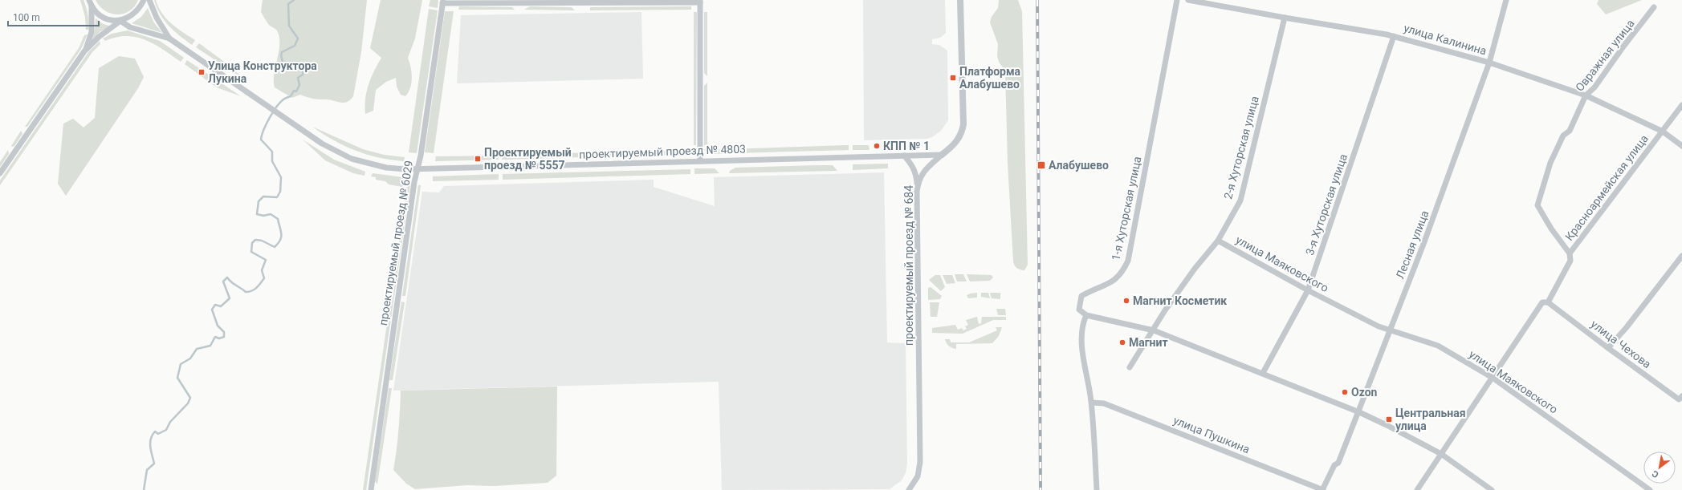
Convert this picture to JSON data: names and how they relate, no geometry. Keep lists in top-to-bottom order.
{
  "streets": {
    "street": [
      "улица Калинина",
      "Овражная улица",
      "2-я Хуторская улица",
      "проектируемый проезд № 4803",
      "Красноармейская улица",
      "3-я Хуторская улица",
      "1-я Хуторская улица",
      "проектируемый проезд № 6029",
      "Лесная улица",
      "улица Маяковского",
      "проектируемый проезд № 684",
      "улица Чехова",
      "улица Пушкина"
    ]
  },
  "crossings": [
    ["улица Калинина", "Овражная улица"],
    ["улица Калинина", "2-я Хуторская улица"],
    ["улица Калинина", "Красноармейская улица"],
    ["улица Калинина", "3-я Хуторская улица"],
    ["улица Калинина", "Лесная улица"],
    ["Овражная улица", "Красноармейская улица"],
    ["2-я Хуторская улица", "улица Маяковского"],
    ["проектируемый проезд № 4803", "проектируемый проезд № 6029"],
    ["проектируемый проезд № 4803", "проектируемый проезд № 684"],
    ["Красноармейская улица", "улица Маяковского"],
    ["Красноармейская улица", "улица Чехова"],
    ["3-я Хуторская улица", "улица Маяковского"],
    ["Лесная улица", "улица Маяковского"],
    ["Лесная улица", "улица Пушкина"]
  ],
  "places": {
    "transit": [
      "Улица Конструктора Лукина",
      "Платформа Алабушево",
      "Проектируемый проезд № 5557",
      "Алабушево",
      "Центральная улица"
    ],
    "other": [
      "КПП № 1",
      "Магнит Косметик",
      "Магнит",
      "Ozon"
    ]
  },
  "scale_bar": "100 m",
  "north": "bottom left"
}
